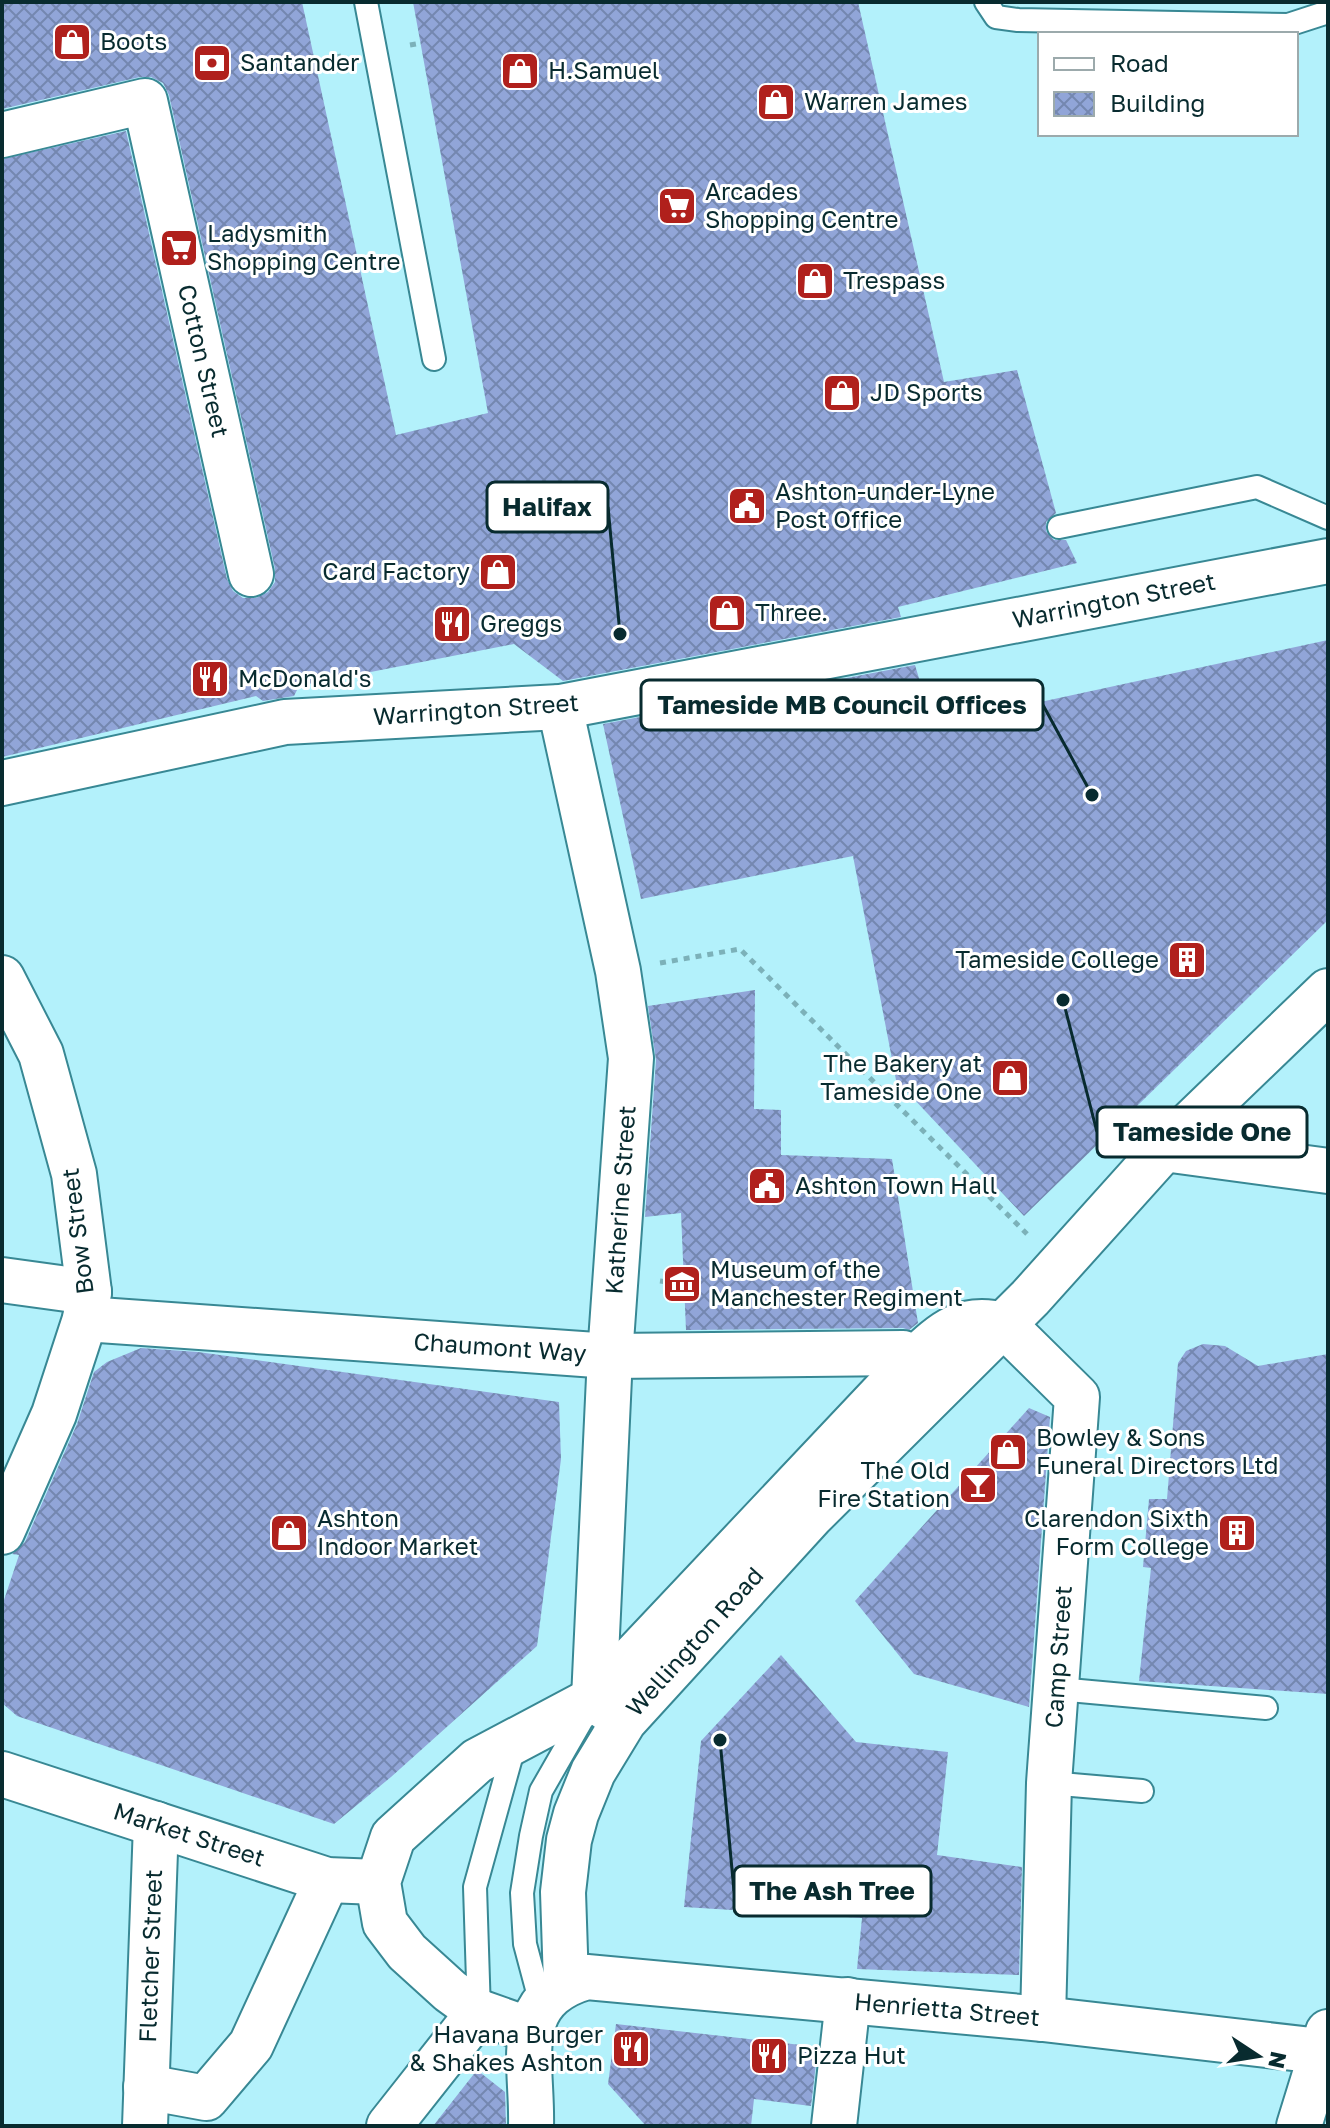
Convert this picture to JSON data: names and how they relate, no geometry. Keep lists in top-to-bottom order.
{
  "streets": {
    "main road": [
      "Cotton Street",
      "Warrington Street",
      "Katherine Street",
      "Bow Street",
      "Chaumont Way",
      "Wellington Road",
      "Camp Street",
      "Market Street",
      "Fletcher Street",
      "Henrietta Street"
    ]
  },
  "crossings": [
    ["Warrington Street", "Katherine Street"],
    ["Katherine Street", "Chaumont Way"],
    ["Katherine Street", "Wellington Road"],
    ["Bow Street", "Chaumont Way"],
    ["Chaumont Way", "Wellington Road"],
    ["Wellington Road", "Camp Street"],
    ["Wellington Road", "Henrietta Street"],
    ["Camp Street", "Henrietta Street"],
    ["Market Street", "Fletcher Street"]
  ],
  "places": {
    "shop": [
      "Boots",
      "H.Samuel",
      "Warren James",
      "Trespass",
      "JD Sports",
      "Card Factory",
      "Three.",
      "The Bakery at Tameside One",
      "Bowley & Sons Funeral Directors Ltd",
      "Ashton Indoor Market"
    ],
    "bank": ["Santander"],
    "supermarket": ["Arcades Shopping Centre", "Ladysmith Shopping Centre"],
    "public building": ["Ashton-under-Lyne Post Office", "Ashton Town Hall"],
    "restaurant": [
      "Greggs",
      "McDonald's",
      "Havana Burger & Shakes Ashton",
      "Pizza Hut"
    ],
    "other": [
      "Halifax",
      "Tameside MB Council Offices",
      "Tameside One",
      "The Ash Tree"
    ],
    "building": ["Tameside College", "Clarendon Sixth Form College"],
    "museum": ["Museum of the Manchester Regiment"],
    "bar": ["The Old Fire Station"]
  },
  "legend": ["Road", "Building"],
  "north": "right"
}
